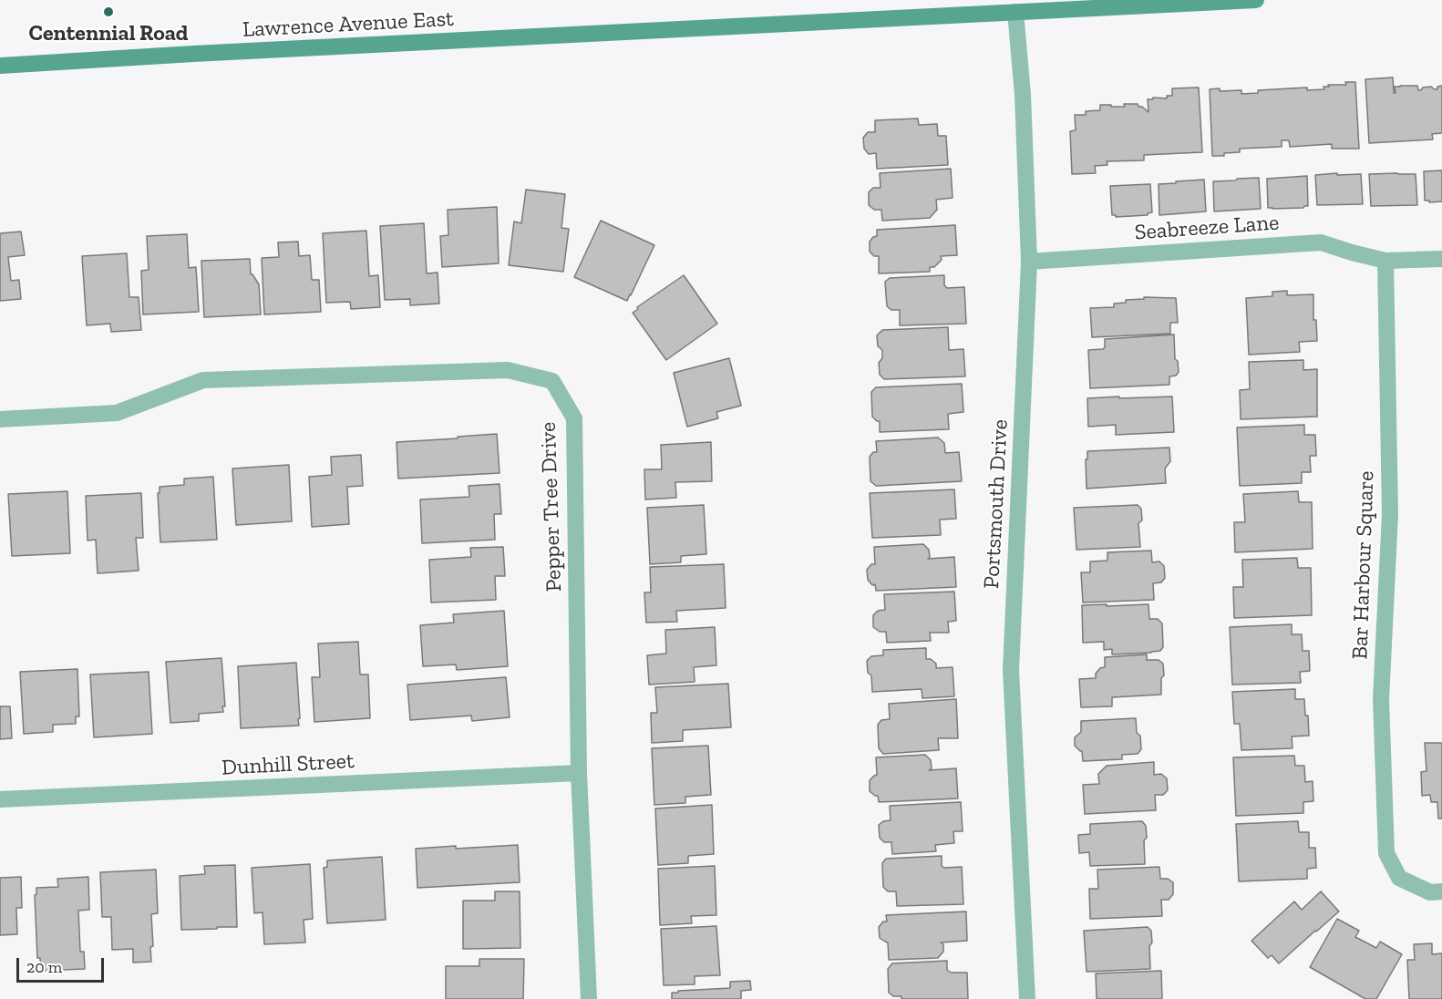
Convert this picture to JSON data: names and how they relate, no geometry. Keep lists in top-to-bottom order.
{
  "streets": {
    "main road": ["Lawrence Avenue East"],
    "street": [
      "Seabreeze Lane",
      "Portsmouth Drive",
      "Pepper Tree Drive",
      "Bar Harbour Square",
      "Dunhill Street"
    ]
  },
  "crossings": [
    ["Lawrence Avenue East", "Portsmouth Drive"],
    ["Seabreeze Lane", "Portsmouth Drive"],
    ["Seabreeze Lane", "Bar Harbour Square"],
    ["Pepper Tree Drive", "Dunhill Street"]
  ],
  "places": ["Centennial Road"],
  "scale_bar": "20 m"
}
